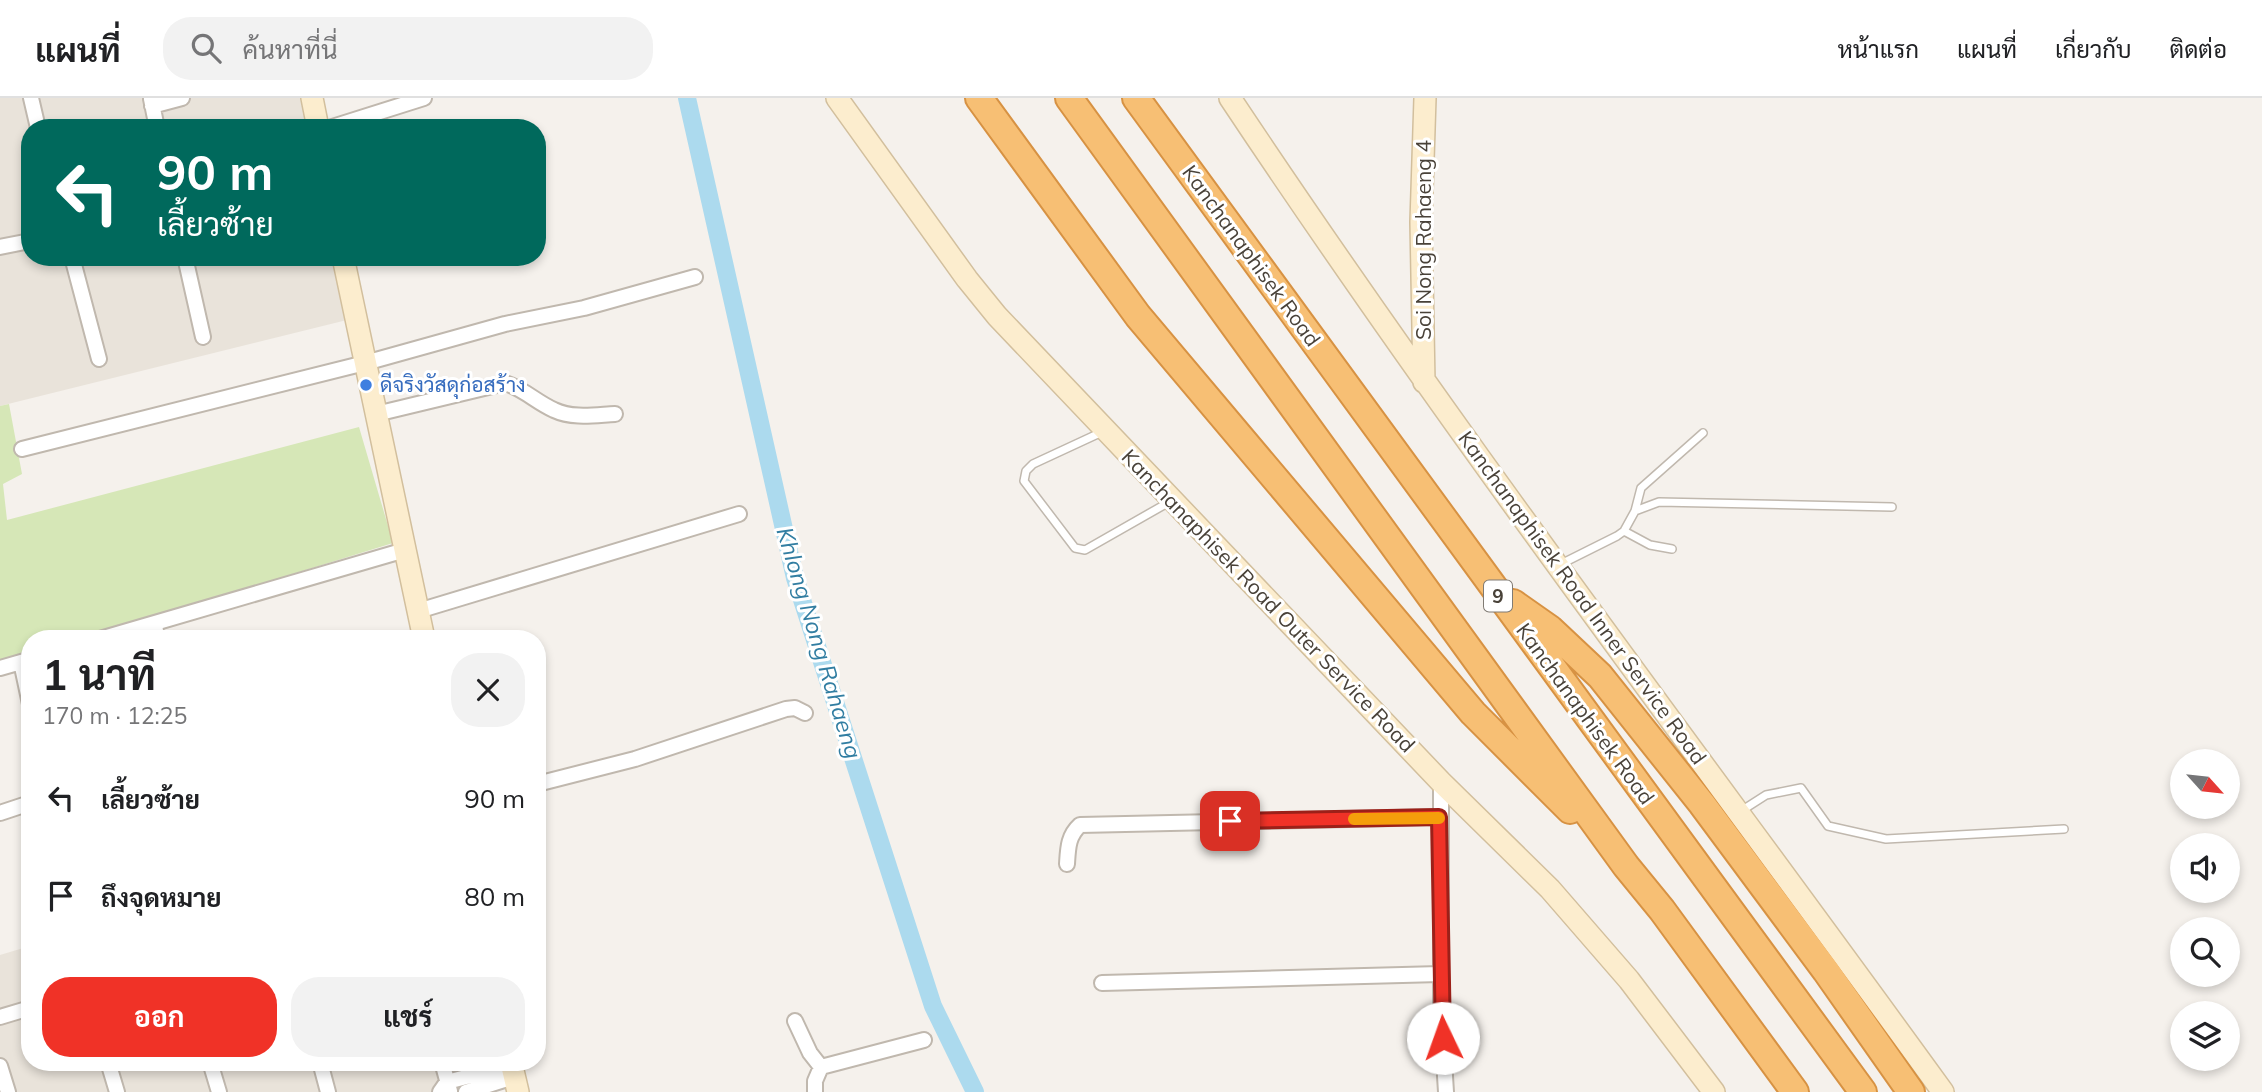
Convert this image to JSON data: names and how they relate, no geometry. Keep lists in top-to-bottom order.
{
  "streets": {
    "highway": ["Kanchanaphisek Road", "9"],
    "main road": ["Soi Nong Rahaeng 4", "Kanchanaphisek Road Inner Service Road", "Kanchanaphisek Road Outer Service Road"]
  },
  "crossings": [
    ["Soi Nong Rahaeng 4", "Kanchanaphisek Road Inner Service Road"]
  ],
  "water": ["Khlong Nong Rahaeng"],
  "places": ["ดีจริงวัสดุก่อสร้าง"],
  "north": "bottom right",
  "page": {
    "header": "แผนที่",
    "search": "ค้นหาที่นี่",
    "nav": [
      "หน้าแรก",
      "แผนที่",
      "เกี่ยวกับ",
      "ติดต่อ"
    ],
    "turn": ["90 m", "เลี้ยวซ้าย"],
    "heading": ["1 นาที", "170 m · 12:25"],
    "list": [
      {
        "name": "เลี้ยวซ้าย",
        "value": "90 m"
      },
      {
        "name": "ถึงจุดหมาย",
        "value": "80 m"
      }
    ],
    "buttons": ["ออก", "แชร์"]
  }
}
